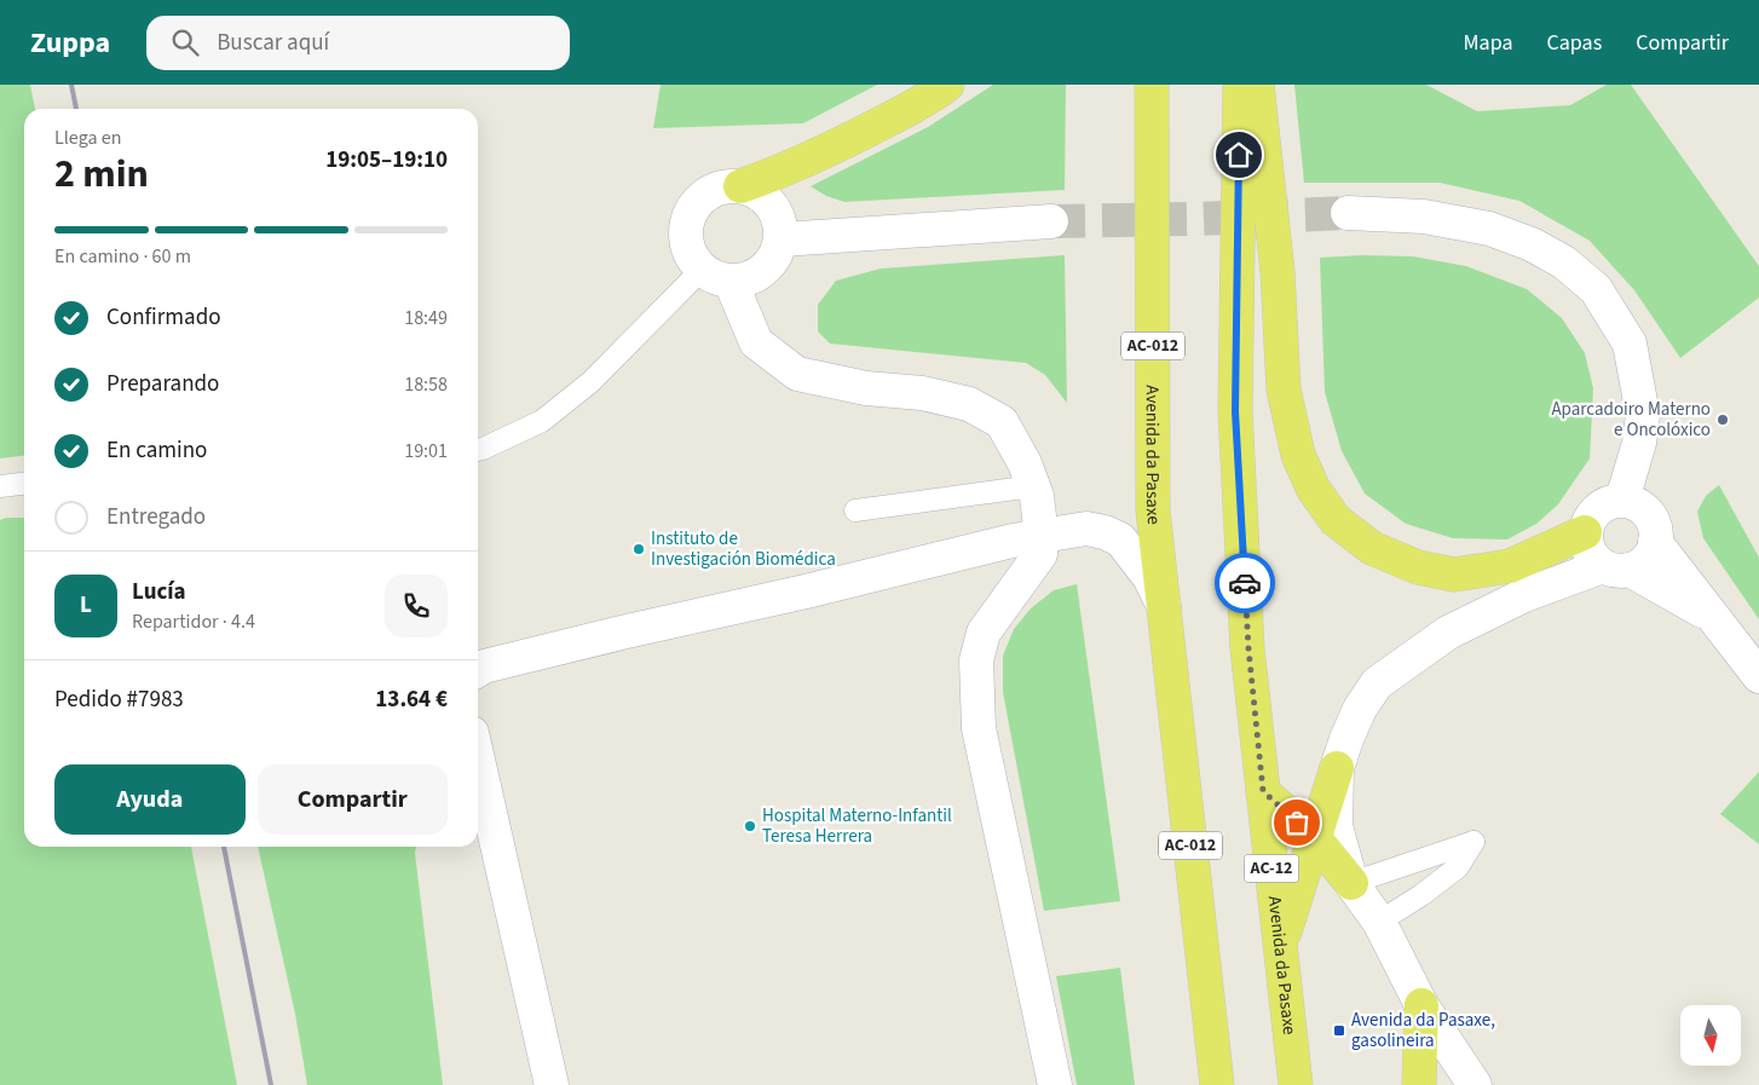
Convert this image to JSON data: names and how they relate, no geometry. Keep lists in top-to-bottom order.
{
  "streets": {
    "main road": ["AC-012", "Avenida da Pasaxe", "AC-12"]
  },
  "places": {
    "other": ["Aparcadoiro Materno e Oncolóxico", "Instituto de Investigación Biomédica", "Hospital Materno-Infantil Teresa Herrera"],
    "transit": ["Avenida da Pasaxe, gasolineira"]
  },
  "north": "bottom",
  "page": {
    "header": "Zuppa",
    "search": "Buscar aquí",
    "nav": ["Mapa", "Capas", "Compartir"],
    "heading": ["2 min", "Llega en", "19:05–19:10"],
    "panel": [
      "Lucía",
      "Repartidor · 4.4",
      "Pedido #7983",
      "13.64 €"
    ],
    "bar": "En camino · 60 m",
    "list": [
      ["Confirmado", "18:49"],
      ["Preparando", "18:58"],
      ["En camino", "19:01"],
      "Entregado"
    ],
    "round": "L",
    "buttons": ["Ayuda", "Compartir"]
  }
}
